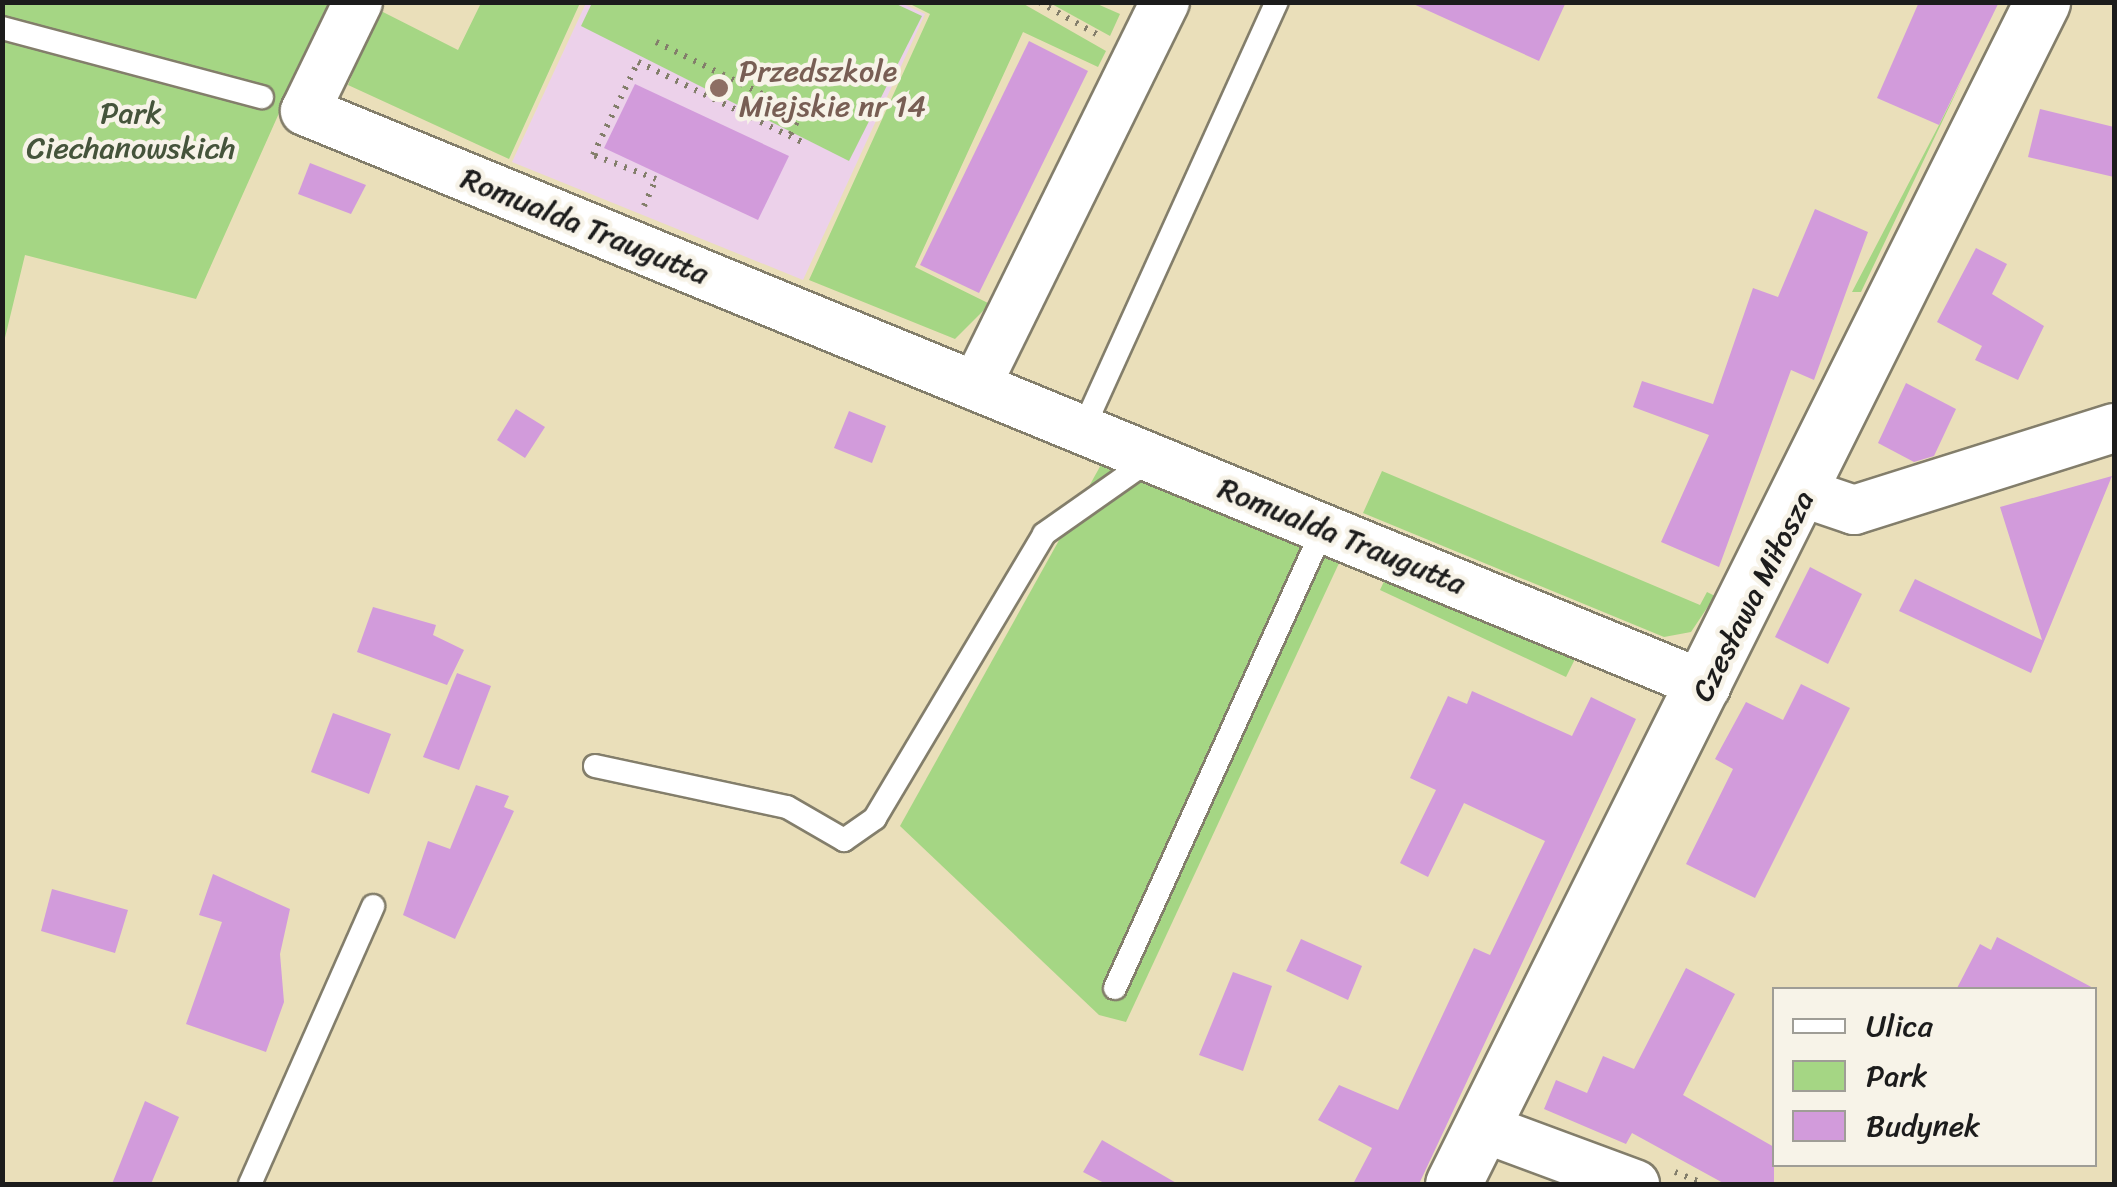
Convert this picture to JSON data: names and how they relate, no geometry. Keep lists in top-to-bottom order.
{
  "streets": {
    "street": ["Romualda Traugutta", "Czesława Miłosza"]
  },
  "crossings": [
    ["Romualda Traugutta", "Czesława Miłosza"]
  ],
  "parks": ["Park Ciechanowskich"],
  "places": ["Przedszkole Miejskie nr 14"],
  "legend": ["Ulica", "Park", "Budynek"]
}
